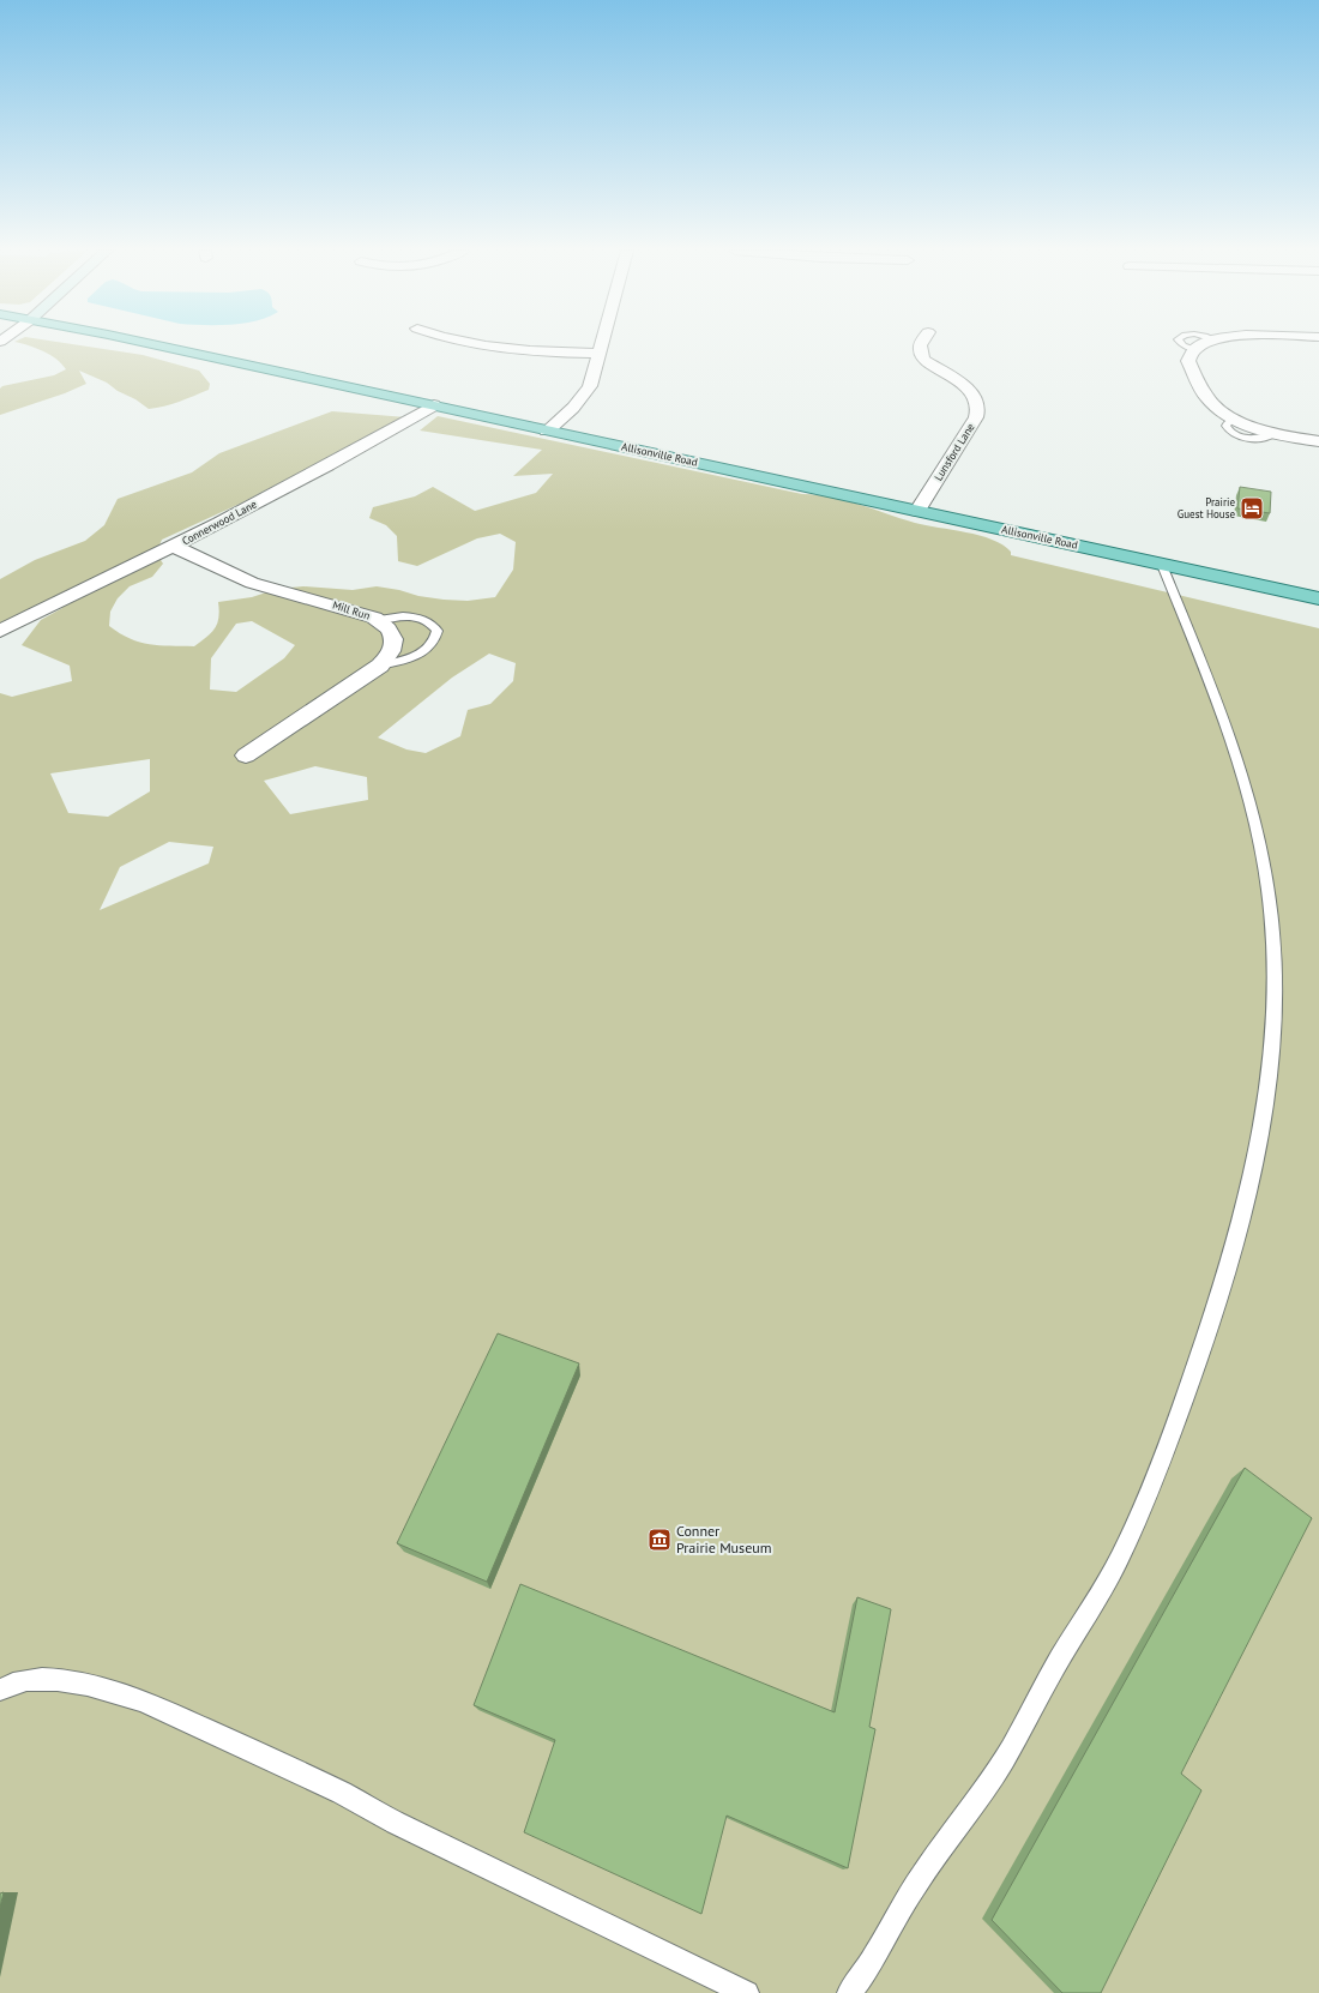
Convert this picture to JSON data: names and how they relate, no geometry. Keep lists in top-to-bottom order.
{
  "streets": {
    "main road": ["Allisonville Road"],
    "street": ["Lunsford Lane", "Connerwood Lane", "Mill Run"]
  },
  "crossings": [
    ["Lunsford Lane", "Allisonville Road"],
    ["Allisonville Road", "Connerwood Lane"],
    ["Connerwood Lane", "Mill Run"]
  ],
  "places": {
    "hotel": ["Prairie Guest House"],
    "museum": ["Conner Prairie Museum"]
  }
}
